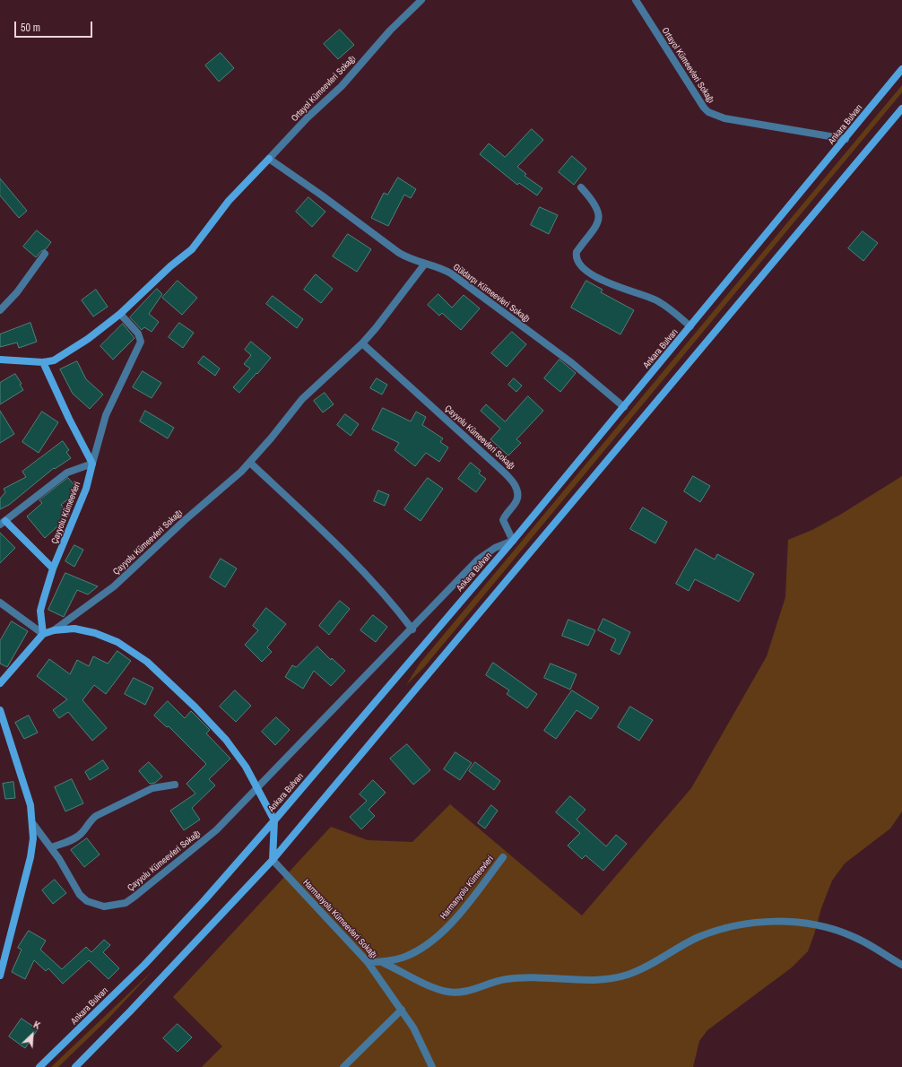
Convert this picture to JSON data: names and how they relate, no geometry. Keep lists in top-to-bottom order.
{
  "streets": {
    "main road": ["Ankara Bulvarı", "Çayyolu Kümeevleri Sokağı", "Çayyolu Kümeevleri"],
    "street": [
      "Ortayol Kümeevleri Sokağı",
      "Güldarpı Kümeevleri Sokağı",
      "Harmanyolu Kümeevleri",
      "Harmanyolu Kümeevleri Sokağı"
    ]
  },
  "crossings": [
    ["Ortayol Kümeevleri Sokağı", "Ankara Bulvarı"],
    ["Ortayol Kümeevleri Sokağı", "Güldarpı Kümeevleri Sokağı"],
    ["Ankara Bulvarı", "Güldarpı Kümeevleri Sokağı"],
    ["Ankara Bulvarı", "Çayyolu Kümeevleri Sokağı"],
    ["Güldarpı Kümeevleri Sokağı", "Çayyolu Kümeevleri Sokağı"],
    ["Çayyolu Kümeevleri Sokağı", "Çayyolu Kümeevleri"],
    ["Harmanyolu Kümeevleri", "Harmanyolu Kümeevleri Sokağı"]
  ],
  "scale_bar": "50 m",
  "north": "top right"
}
